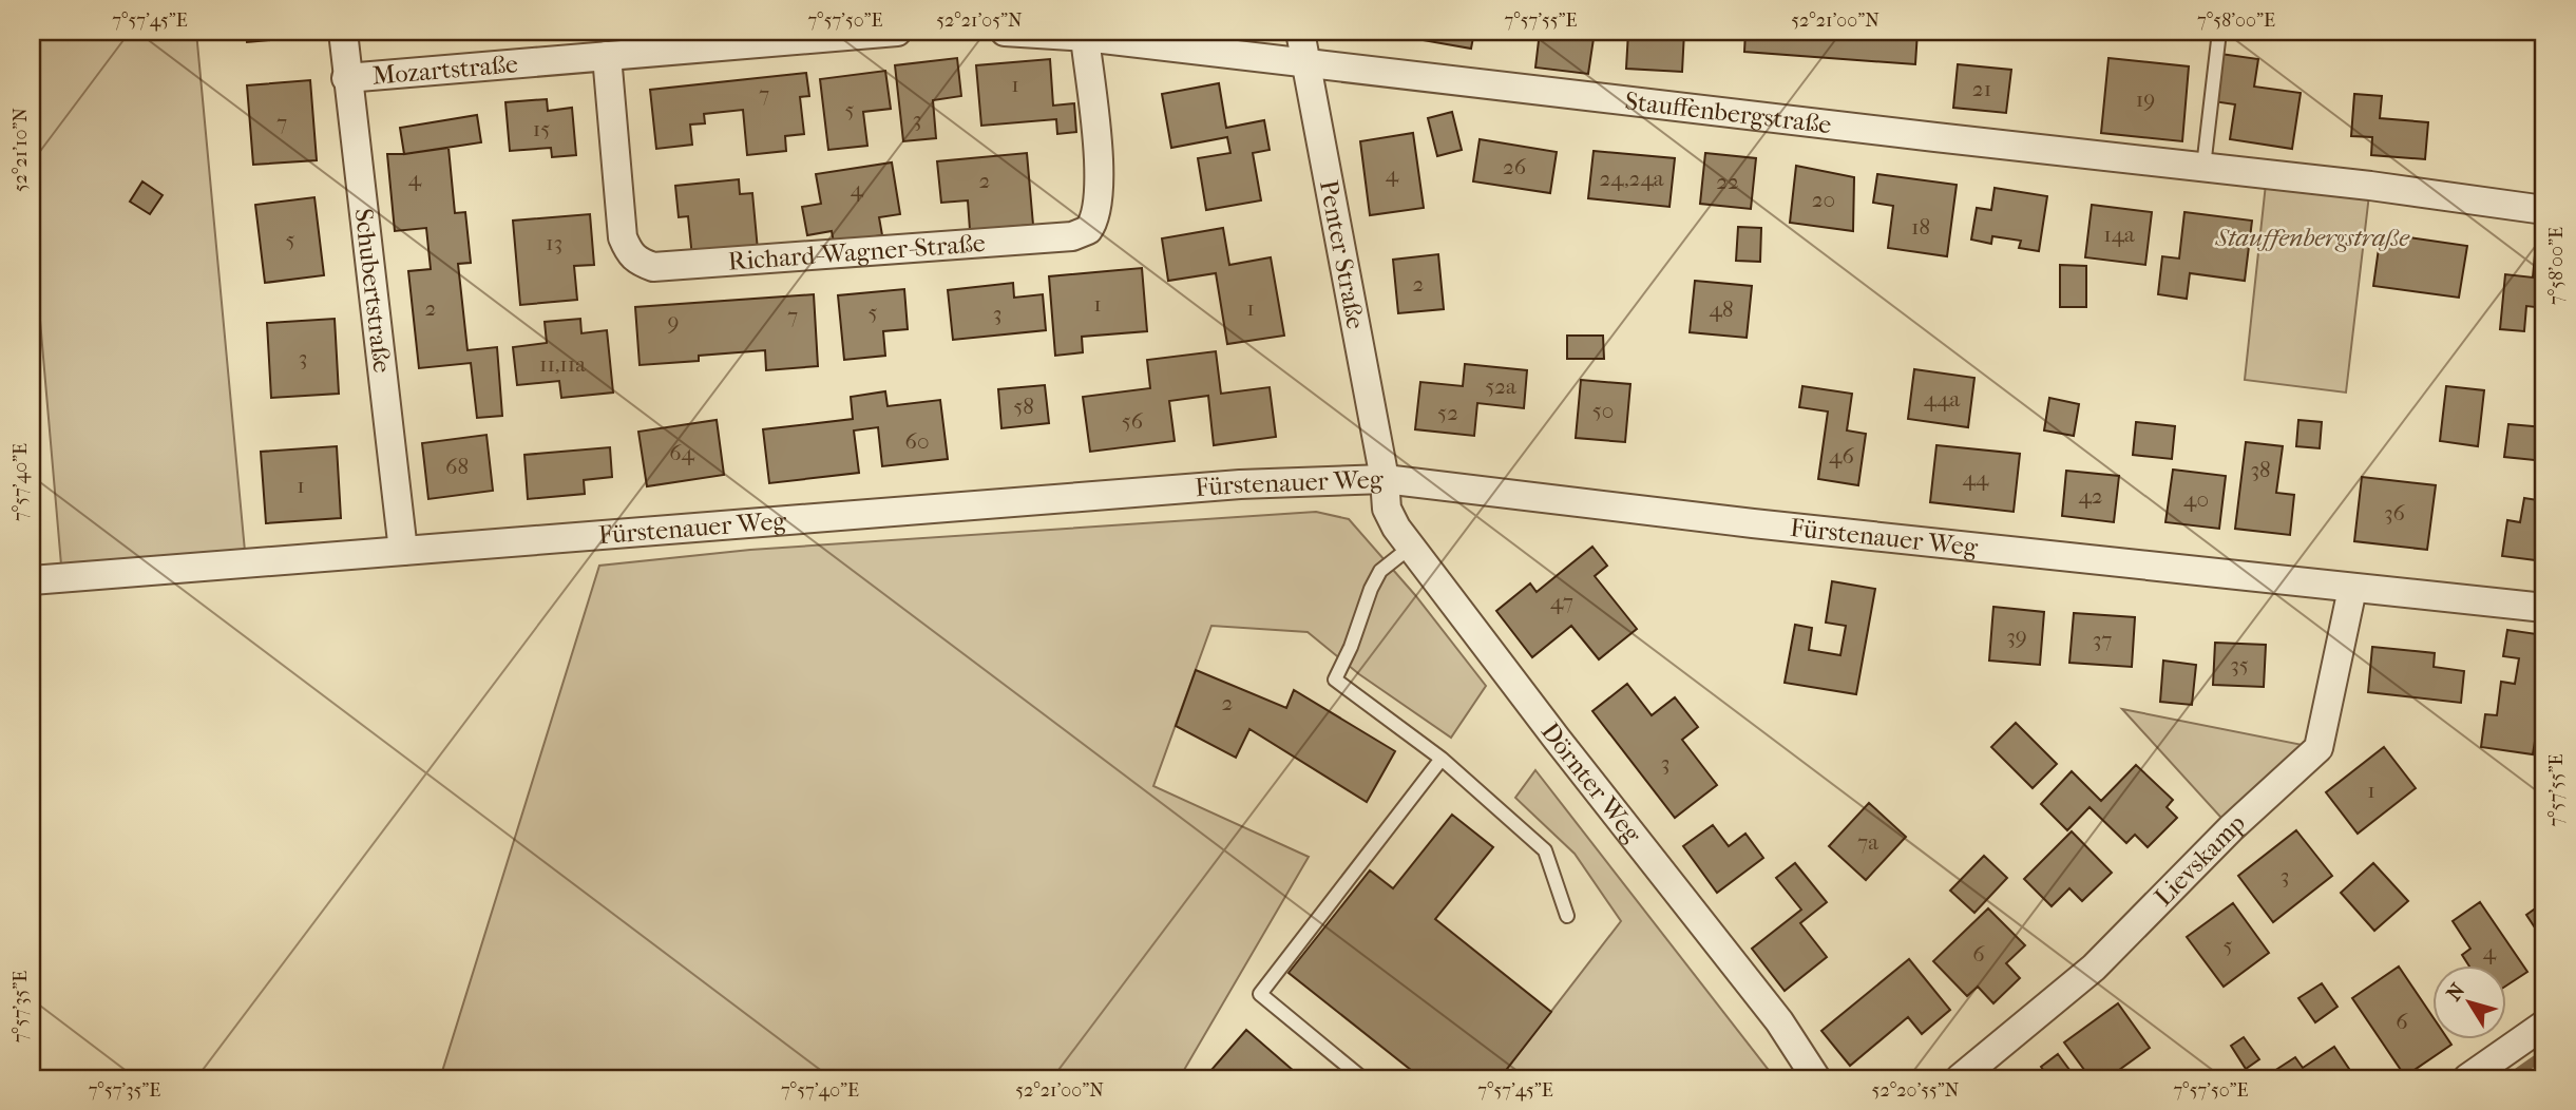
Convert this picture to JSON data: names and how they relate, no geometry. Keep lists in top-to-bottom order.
{
  "streets": {
    "street": [
      "Mozartstraße",
      "Stauffenbergstraße",
      "Richard-Wagner-Straße",
      "Penter Straße",
      "Schubertstraße",
      "Fürstenauer Weg",
      "Dörnter Weg",
      "Lievskamp"
    ]
  },
  "crossings": [
    ["Mozartstraße", "Richard-Wagner-Straße"],
    ["Mozartstraße", "Schubertstraße"],
    ["Stauffenbergstraße", "Penter Straße"],
    ["Penter Straße", "Fürstenauer Weg"],
    ["Penter Straße", "Dörnter Weg"],
    ["Schubertstraße", "Fürstenauer Weg"],
    ["Fürstenauer Weg", "Dörnter Weg"],
    ["Fürstenauer Weg", "Lievskamp"]
  ],
  "parks": ["Stauffenbergstraße"],
  "house_numbers": [
    "1",
    "21",
    "7",
    "19",
    "5",
    "3",
    "7",
    "15",
    "26",
    "4",
    "4",
    "24,24a",
    "2",
    "22",
    "4",
    "20",
    "18",
    "14a",
    "5",
    "13",
    "2",
    "1",
    "2",
    "1",
    "48",
    "5",
    "3",
    "7",
    "9",
    "3",
    "11,11a",
    "52a",
    "44a",
    "58",
    "50",
    "52",
    "56",
    "60",
    "64",
    "46",
    "68",
    "38",
    "44",
    "1",
    "42",
    "40",
    "36",
    "47",
    "39",
    "37",
    "35",
    "2",
    "3",
    "1",
    "7a",
    "3",
    "5",
    "4",
    "6",
    "6"
  ],
  "north": "top left",
  "coordinates": [
    "7°57'45\"E",
    "7°57'50\"E",
    "52°21'05\"N",
    "7°57'55\"E",
    "52°21'00\"N",
    "7°58'00\"E",
    "52°21'10\"N",
    "7°57'40\"E",
    "7°57'35\"E",
    "52°20'55\"N"
  ]
}
